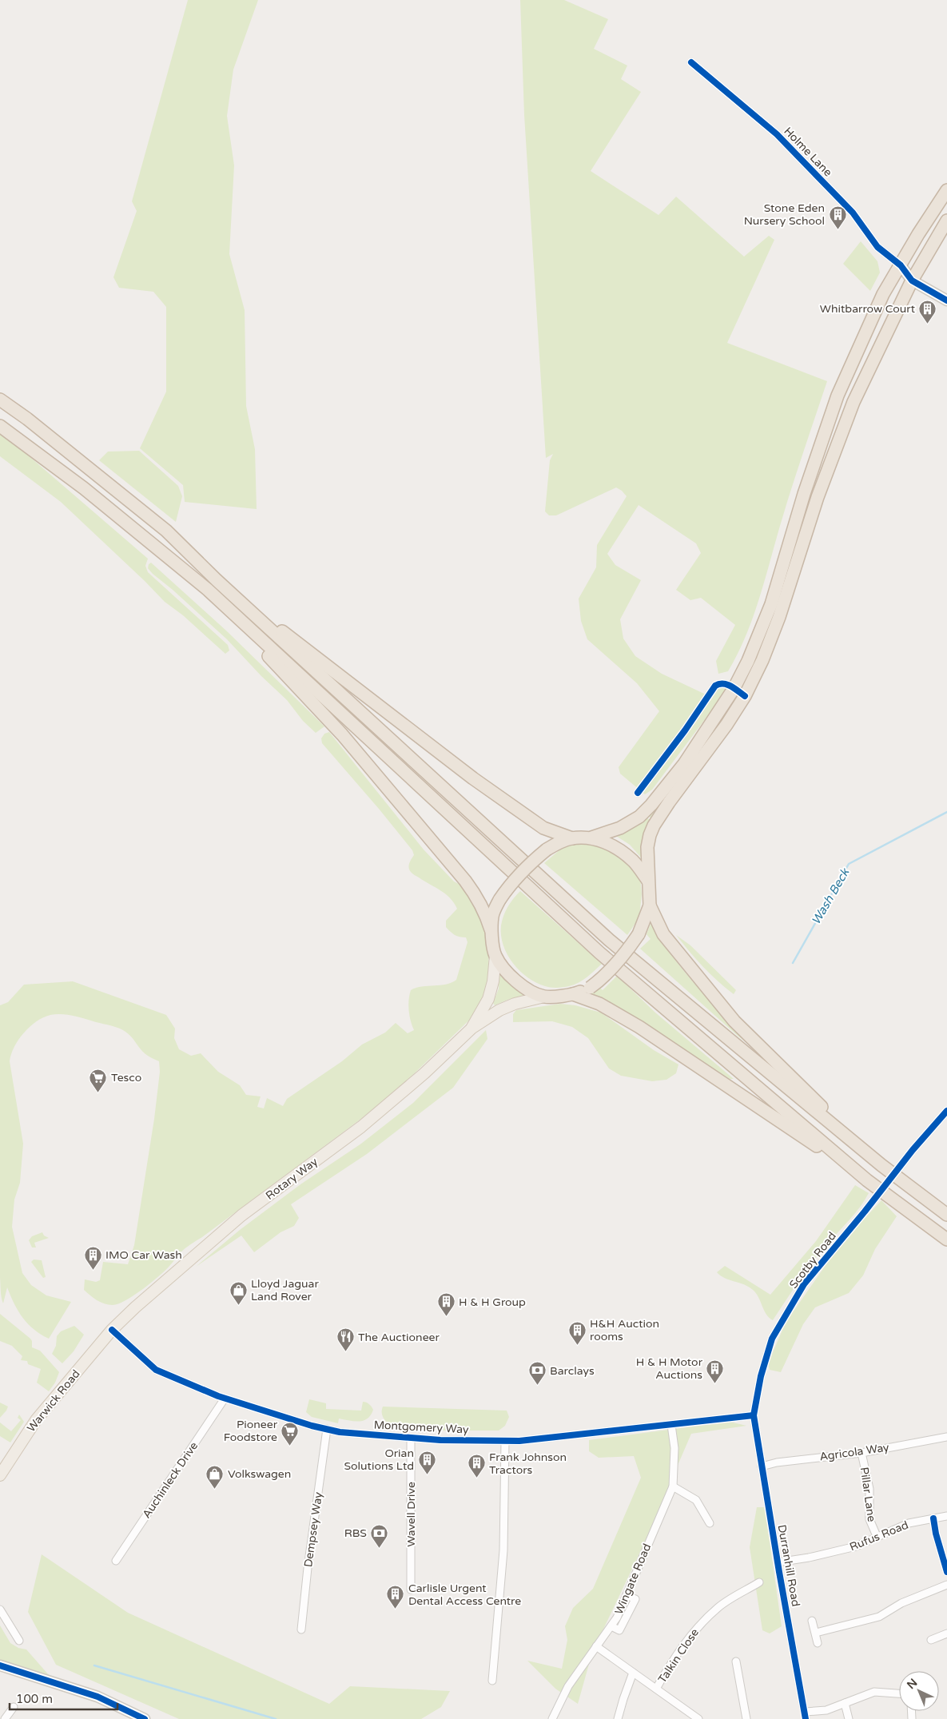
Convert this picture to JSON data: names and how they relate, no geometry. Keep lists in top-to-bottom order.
{
  "streets": {
    "main road": ["Rotary Way", "Warwick Road"],
    "street": [
      "Holme Lane",
      "Scotby Road",
      "Montgomery Way",
      "Agricola Way",
      "Auchinleck Drive",
      "Pillar Lane",
      "Wavell Drive",
      "Dempsey Way",
      "Rufus Road",
      "Durranhill Road",
      "Wingate Road",
      "Talkin Close"
    ]
  },
  "crossings": [
    ["Rotary Way", "Warwick Road"],
    ["Rotary Way", "Montgomery Way"],
    ["Scotby Road", "Montgomery Way"],
    ["Scotby Road", "Durranhill Road"],
    ["Warwick Road", "Montgomery Way"],
    ["Montgomery Way", "Auchinleck Drive"],
    ["Montgomery Way", "Wavell Drive"],
    ["Montgomery Way", "Dempsey Way"],
    ["Montgomery Way", "Durranhill Road"],
    ["Montgomery Way", "Wingate Road"],
    ["Agricola Way", "Pillar Lane"],
    ["Agricola Way", "Durranhill Road"],
    ["Pillar Lane", "Rufus Road"],
    ["Rufus Road", "Durranhill Road"]
  ],
  "water": ["Wash Beck"],
  "places": {
    "building": [
      "Stone Eden Nursery School",
      "Whitbarrow Court",
      "IMO Car Wash",
      "H & H Group",
      "H&H Auction rooms",
      "H & H Motor Auctions",
      "Orian Solutions Ltd",
      "Frank Johnson Tractors",
      "Carlisle Urgent Dental Access Centre"
    ],
    "supermarket": ["Tesco", "Pioneer Foodstore"],
    "shop": ["Lloyd Jaguar Land Rover", "Volkswagen"],
    "restaurant": ["The Auctioneer"],
    "bank": ["Barclays", "RBS"]
  },
  "scale_bar": "100 m",
  "north": "top left"
}
